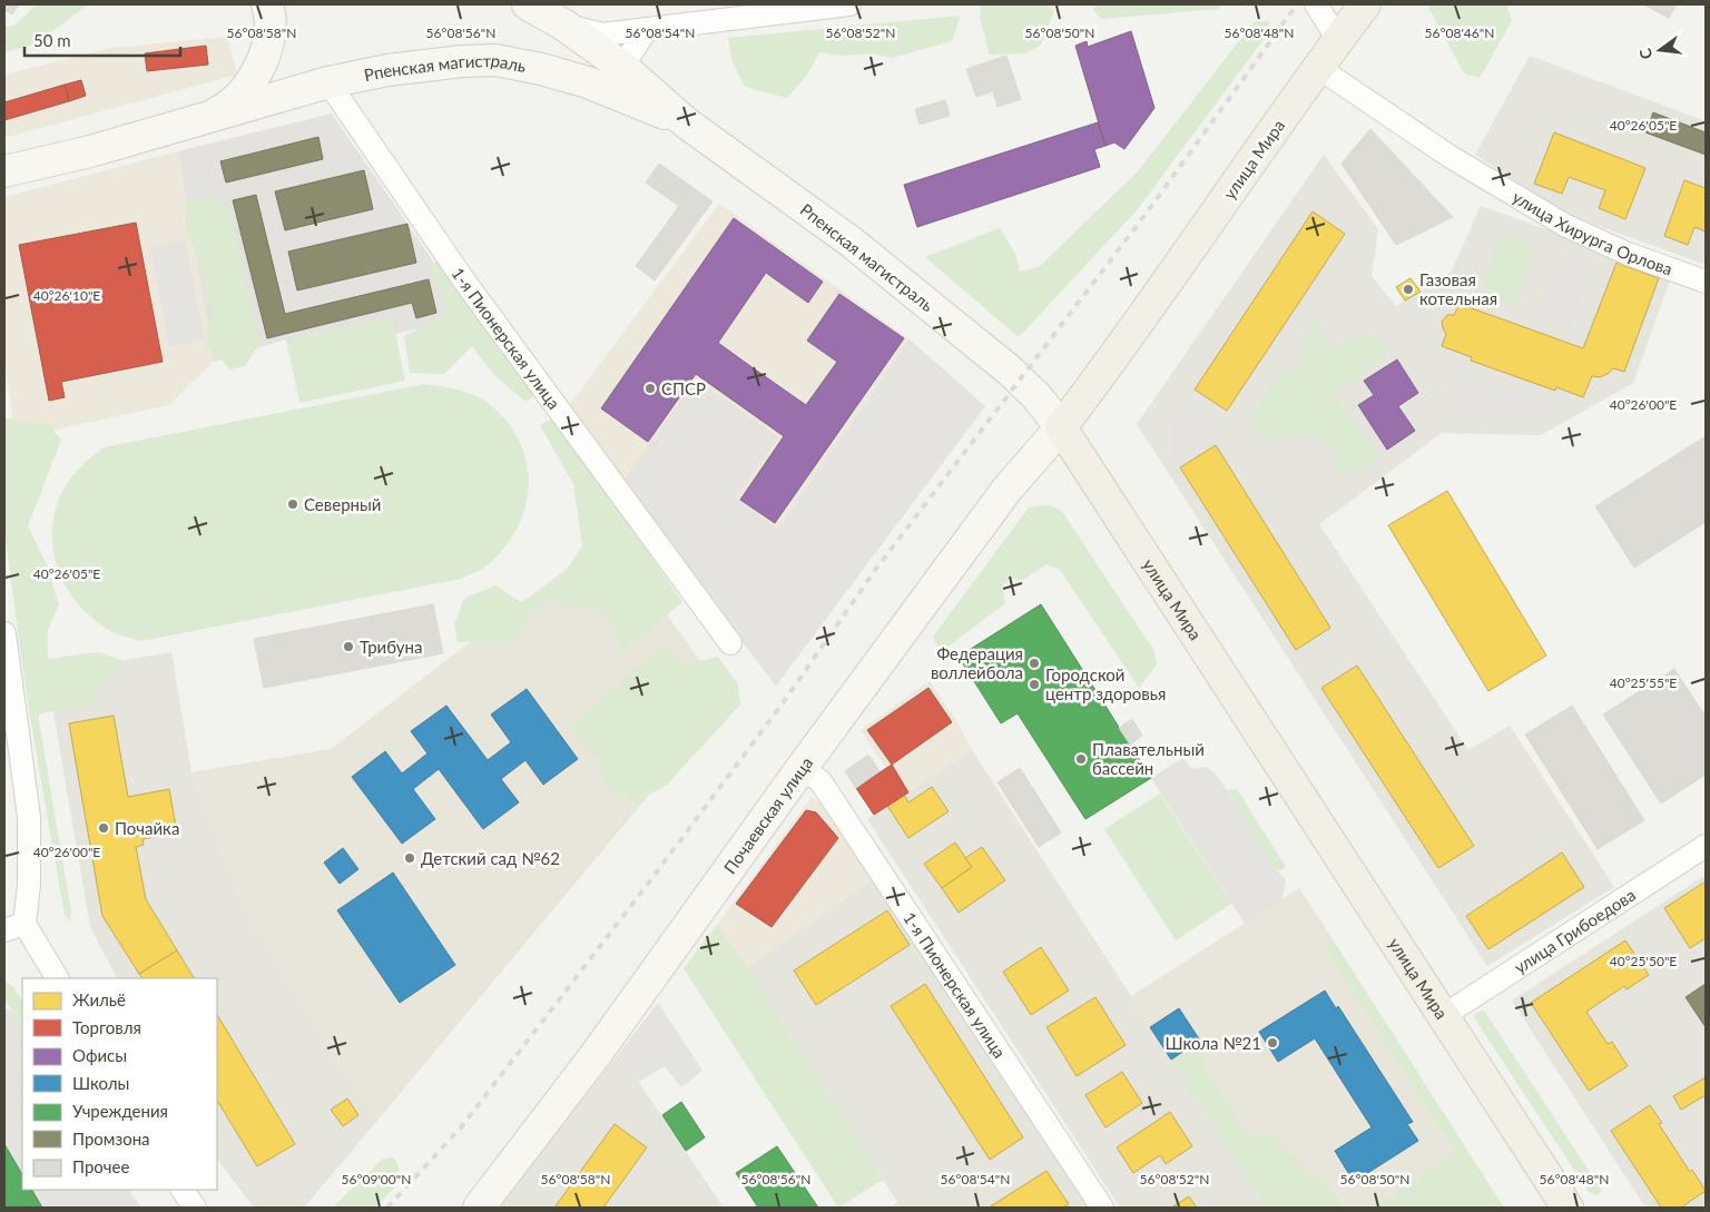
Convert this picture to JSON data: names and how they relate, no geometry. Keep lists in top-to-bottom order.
{
  "streets": {
    "main road": ["Рпенская магистраль", "улица Мира", "Почаевская улица"],
    "street": ["улица Хирурга Орлова", "1-я Пионерская улица", "улица Грибоедова"]
  },
  "crossings": [
    ["Рпенская магистраль", "улица Мира"],
    ["Рпенская магистраль", "1-я Пионерская улица"],
    ["Рпенская магистраль", "Почаевская улица"],
    ["улица Мира", "улица Хирурга Орлова"],
    ["улица Мира", "Почаевская улица"],
    ["улица Мира", "улица Грибоедова"],
    ["1-я Пионерская улица", "Почаевская улица"]
  ],
  "places": [
    "Газовая котельная",
    "СПСР",
    "Северный",
    "Трибуна",
    "Федерация воллейбола",
    "Городской центр здоровья",
    "Плавательный бассейн",
    "Почайка",
    "Детский сад №62",
    "Школа №21"
  ],
  "legend": [
    "Жильё",
    "Торговля",
    "Офисы",
    "Школы",
    "Учреждения",
    "Промзона",
    "Прочее"
  ],
  "scale_bar": "50 m",
  "north": "left",
  "coordinates": [
    "56°08'58\"N",
    "56°08'56\"N",
    "56°08'54\"N",
    "56°08'52\"N",
    "56°08'50\"N",
    "56°08'48\"N",
    "56°08'46\"N",
    "40°26'05\"E",
    "40°26'10\"E",
    "40°26'00\"E",
    "40°25'55\"E",
    "40°25'50\"E",
    "56°09'00\"N"
  ]
}
